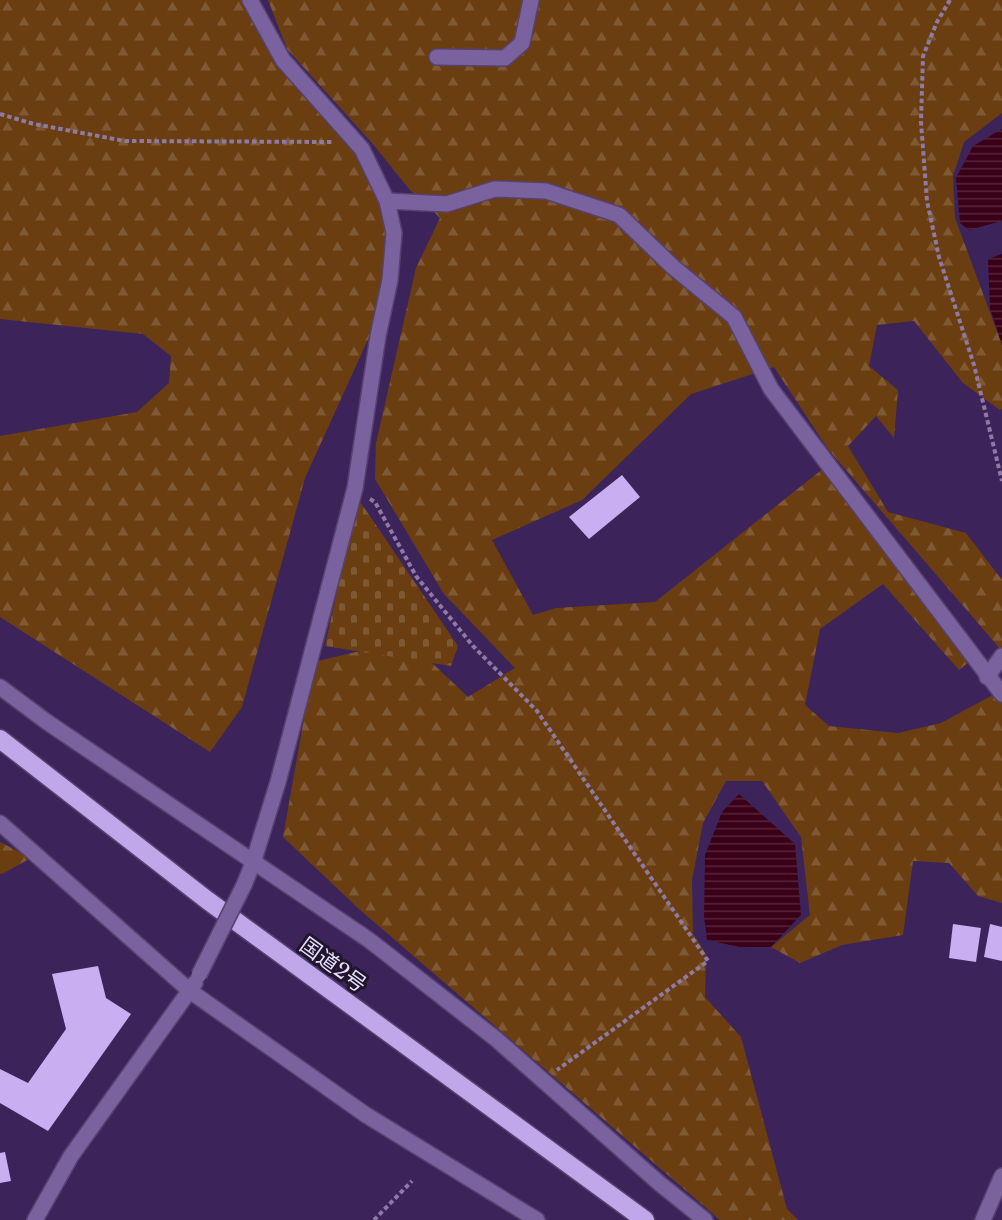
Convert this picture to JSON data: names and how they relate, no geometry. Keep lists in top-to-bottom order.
{
  "streets": {
    "highway": ["国道2号"]
  }
}
